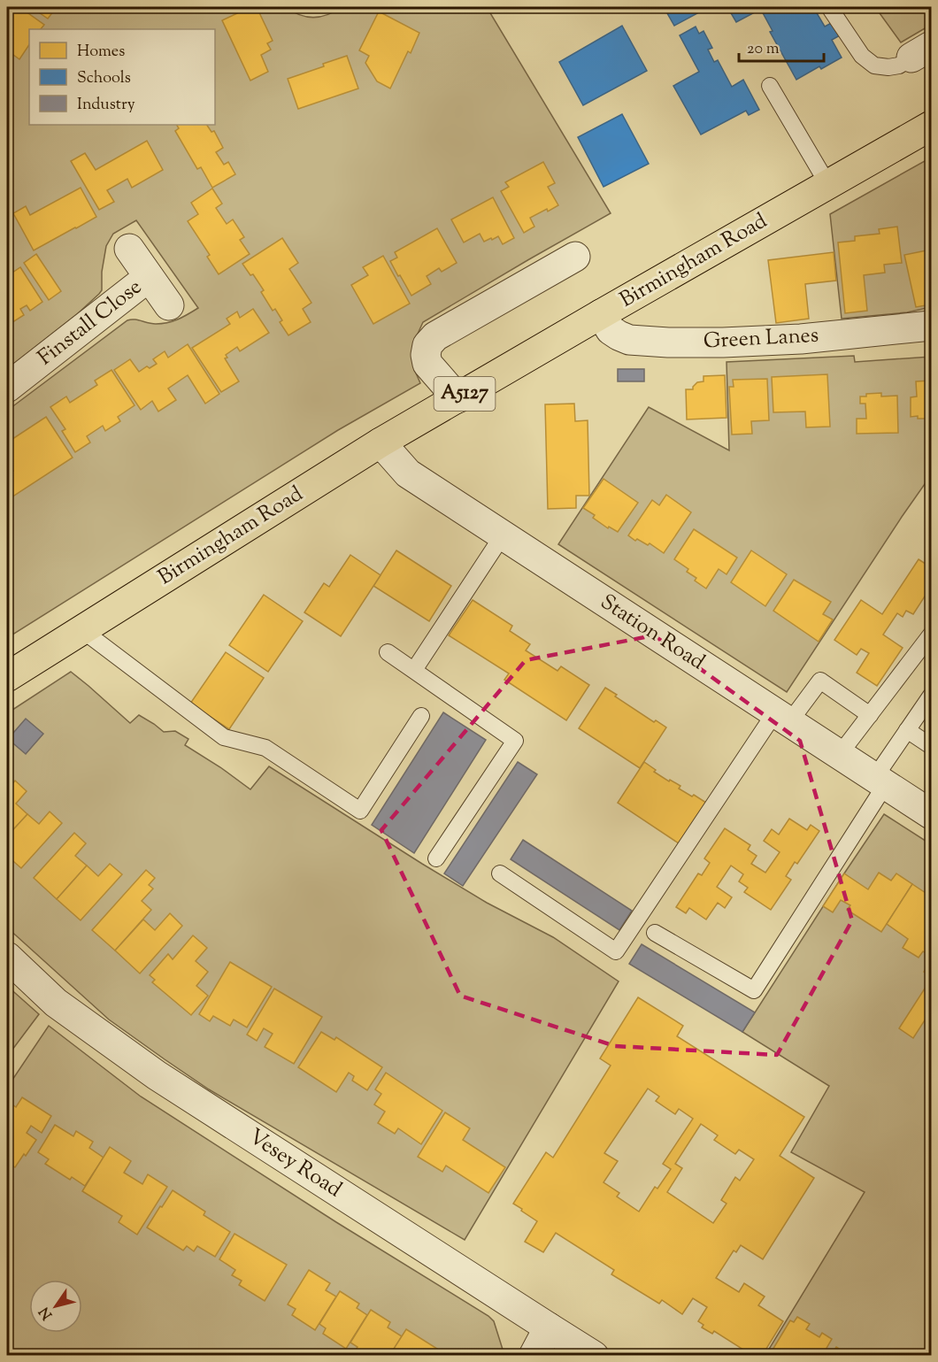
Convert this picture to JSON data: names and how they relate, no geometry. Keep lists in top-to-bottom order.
{
  "streets": {
    "main road": ["Birmingham Road", "A5127"],
    "street": [
      "Finstall Close",
      "Green Lanes",
      "Station Road",
      "Vesey Road"
    ]
  },
  "crossings": [
    ["Birmingham Road", "Green Lanes"],
    ["Birmingham Road", "Station Road"]
  ],
  "legend": ["Homes", "Schools", "Industry"],
  "scale_bar": "20 m",
  "north": "bottom left"
}
